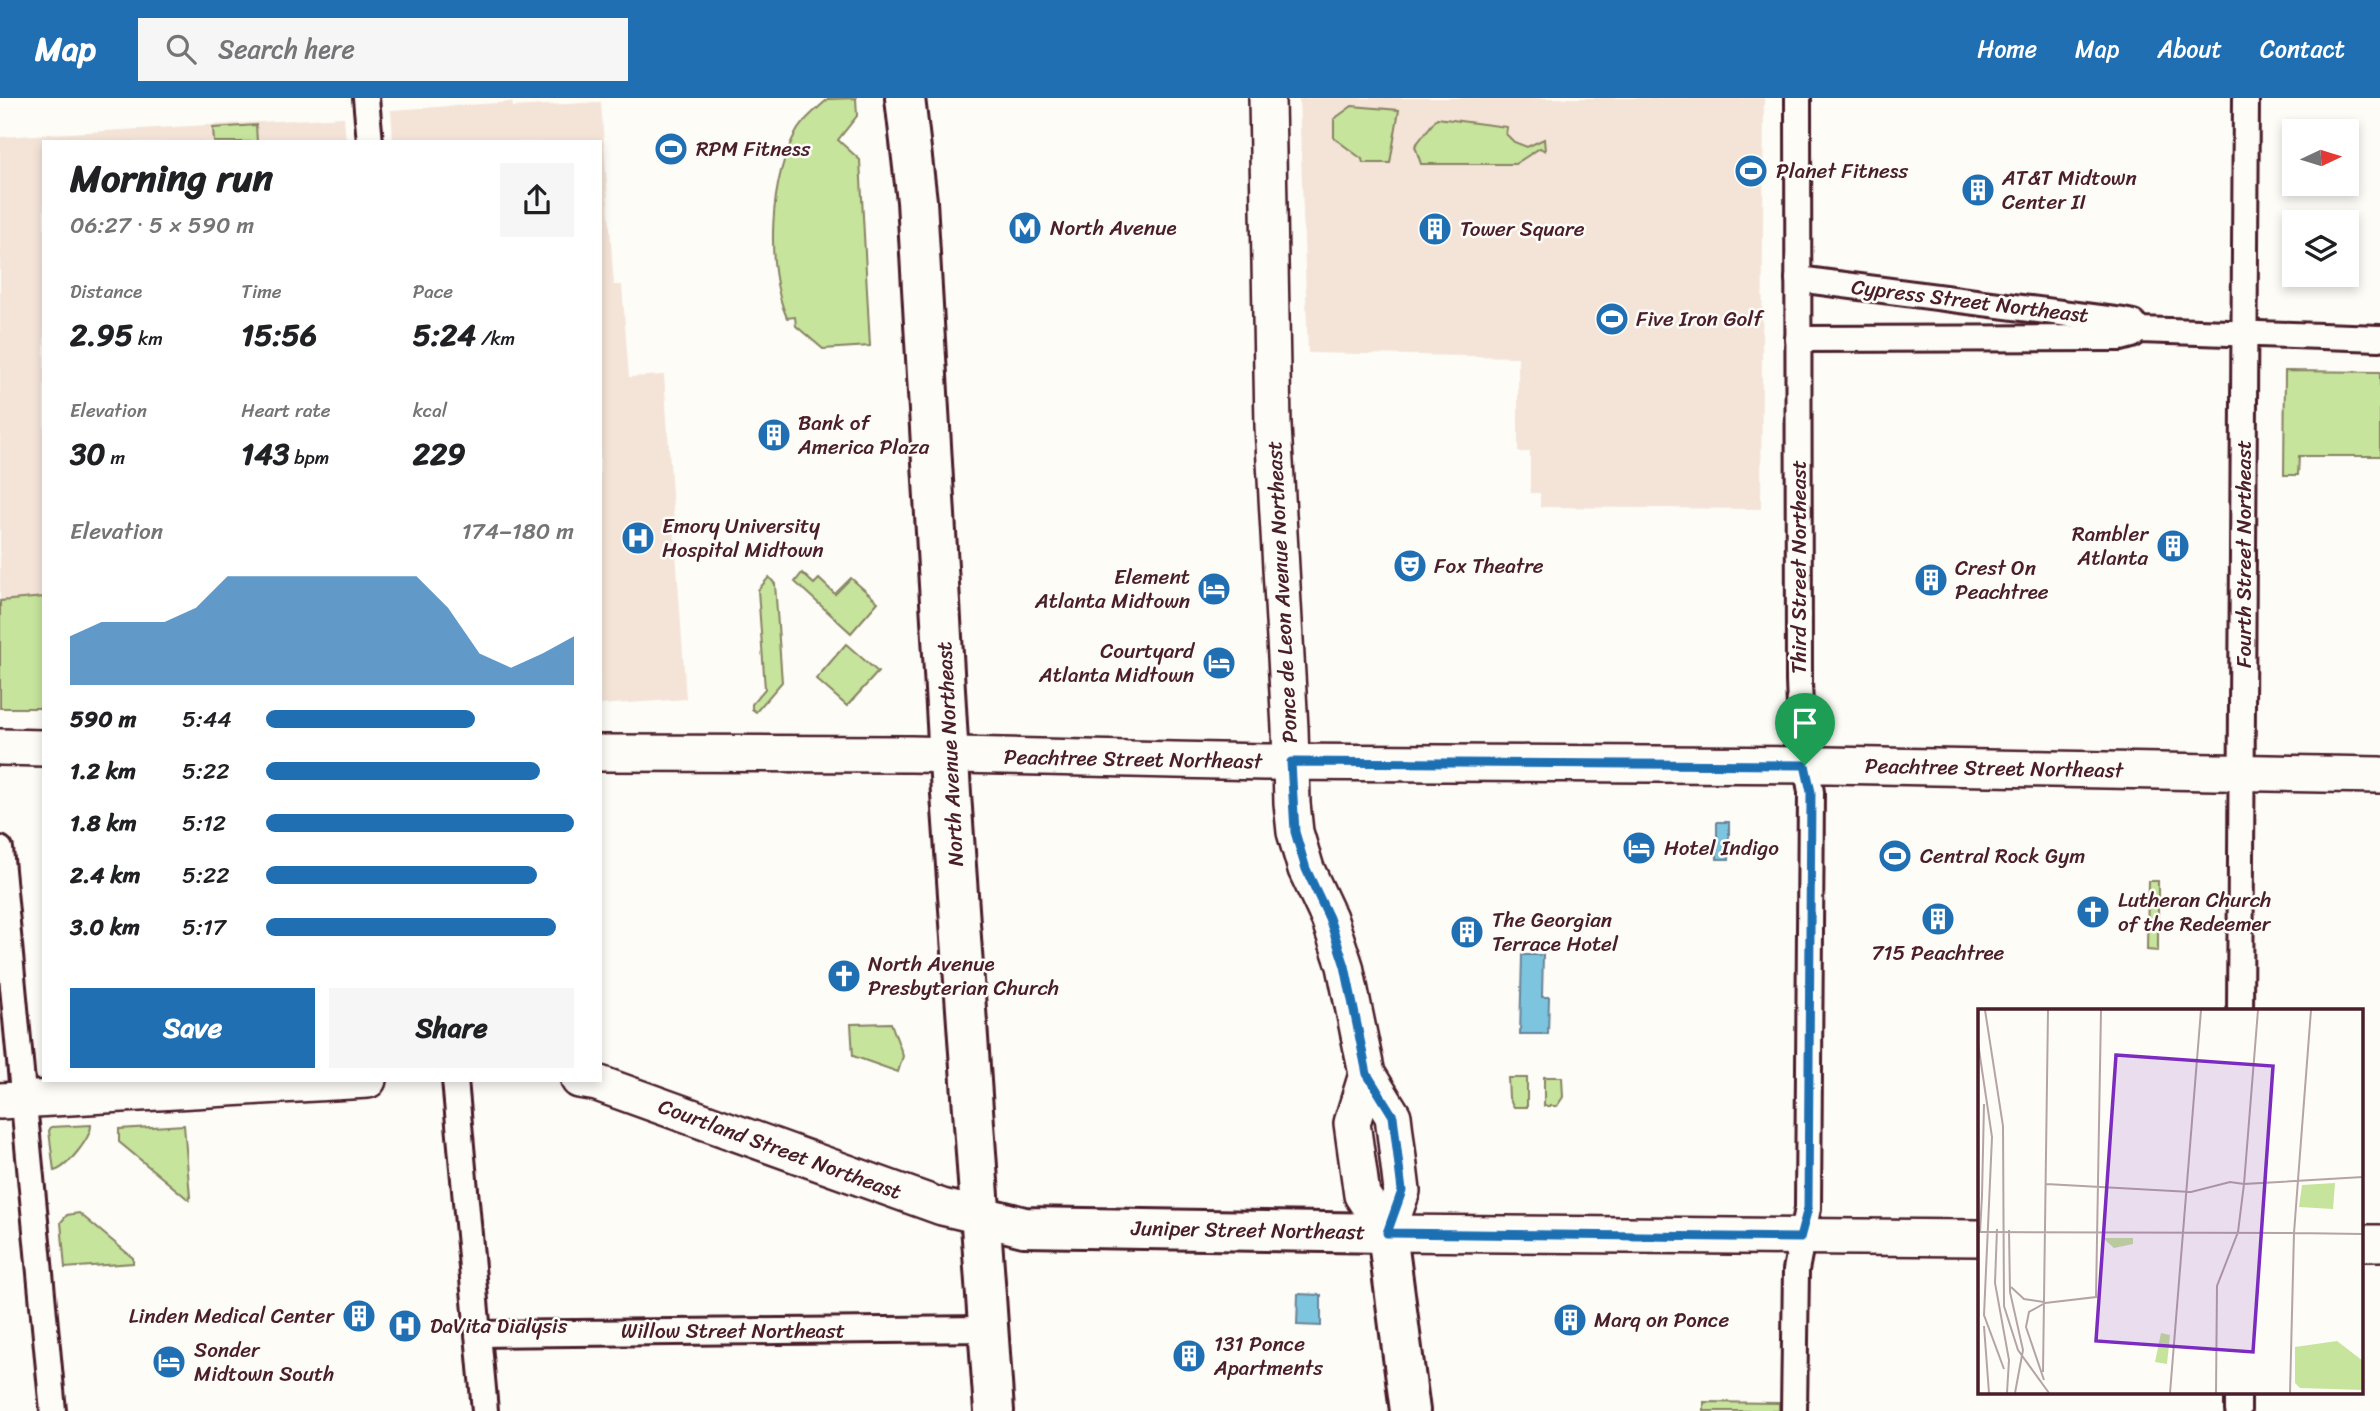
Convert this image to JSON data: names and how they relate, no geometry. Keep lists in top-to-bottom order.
{
  "streets": {
    "highway": ["Ponce de Leon Avenue Northeast", "North Avenue Northeast", "Juniper Street Northeast"],
    "main road": ["Peachtree Street Northeast", "Courtland Street Northeast"],
    "street": [
      "Cypress Street Northeast",
      "Fourth Street Northeast",
      "Third Street Northeast",
      "Willow Street Northeast"
    ]
  },
  "crossings": [
    ["Cypress Street Northeast", "Fourth Street Northeast"],
    ["Cypress Street Northeast", "Third Street Northeast"],
    ["Fourth Street Northeast", "Peachtree Street Northeast"],
    ["Third Street Northeast", "Peachtree Street Northeast"],
    ["Third Street Northeast", "Juniper Street Northeast"],
    ["Ponce de Leon Avenue Northeast", "Peachtree Street Northeast"],
    ["Ponce de Leon Avenue Northeast", "Juniper Street Northeast"],
    ["North Avenue Northeast", "Peachtree Street Northeast"],
    ["North Avenue Northeast", "Courtland Street Northeast"],
    ["North Avenue Northeast", "Juniper Street Northeast"],
    ["North Avenue Northeast", "Willow Street Northeast"],
    ["Courtland Street Northeast", "Juniper Street Northeast"]
  ],
  "places": {
    "sports": [
      "RPM Fitness",
      "Planet Fitness",
      "Five Iron Golf",
      "Central Rock Gym"
    ],
    "building": [
      "AT&T Midtown Center II",
      "Tower Square",
      "Bank of America Plaza",
      "Rambler Atlanta",
      "Crest On Peachtree",
      "715 Peachtree",
      "The Georgian Terrace Hotel",
      "Linden Medical Center",
      "Marq on Ponce",
      "131 Ponce Apartments"
    ],
    "metro station": ["North Avenue"],
    "hospital": ["Emory University Hospital Midtown", "DaVita Dialysis"],
    "theatre": ["Fox Theatre"],
    "hotel": [
      "Element Atlanta Midtown",
      "Courtyard Atlanta Midtown",
      "Hotel Indigo",
      "Sonder Midtown South"
    ],
    "church": ["Lutheran Church of the Redeemer", "North Avenue Presbyterian Church"]
  },
  "north": "right",
  "page": {
    "header": "Map",
    "search": "Search here",
    "nav": [
      "Home",
      "Map",
      "About",
      "Contact"
    ],
    "heading": ["Morning run", "06:27 · 5 × 590 m"],
    "stats": [
      ["Distance", "2.95 km"],
      ["Time", "15:56"],
      ["Pace", "5:24 /km"],
      ["Elevation", "30 m"],
      ["Heart rate", "143 bpm"],
      ["kcal", "229"]
    ],
    "chart": ["Elevation", "174–180 m"],
    "list": [
      {
        "name": "590 m",
        "note": "5:44"
      },
      {
        "name": "1.2 km",
        "note": "5:22"
      },
      {
        "name": "1.8 km",
        "note": "5:12"
      },
      {
        "name": "2.4 km",
        "note": "5:22"
      },
      {
        "name": "3.0 km",
        "note": "5:17"
      }
    ],
    "buttons": ["Save", "Share"]
  }
}
